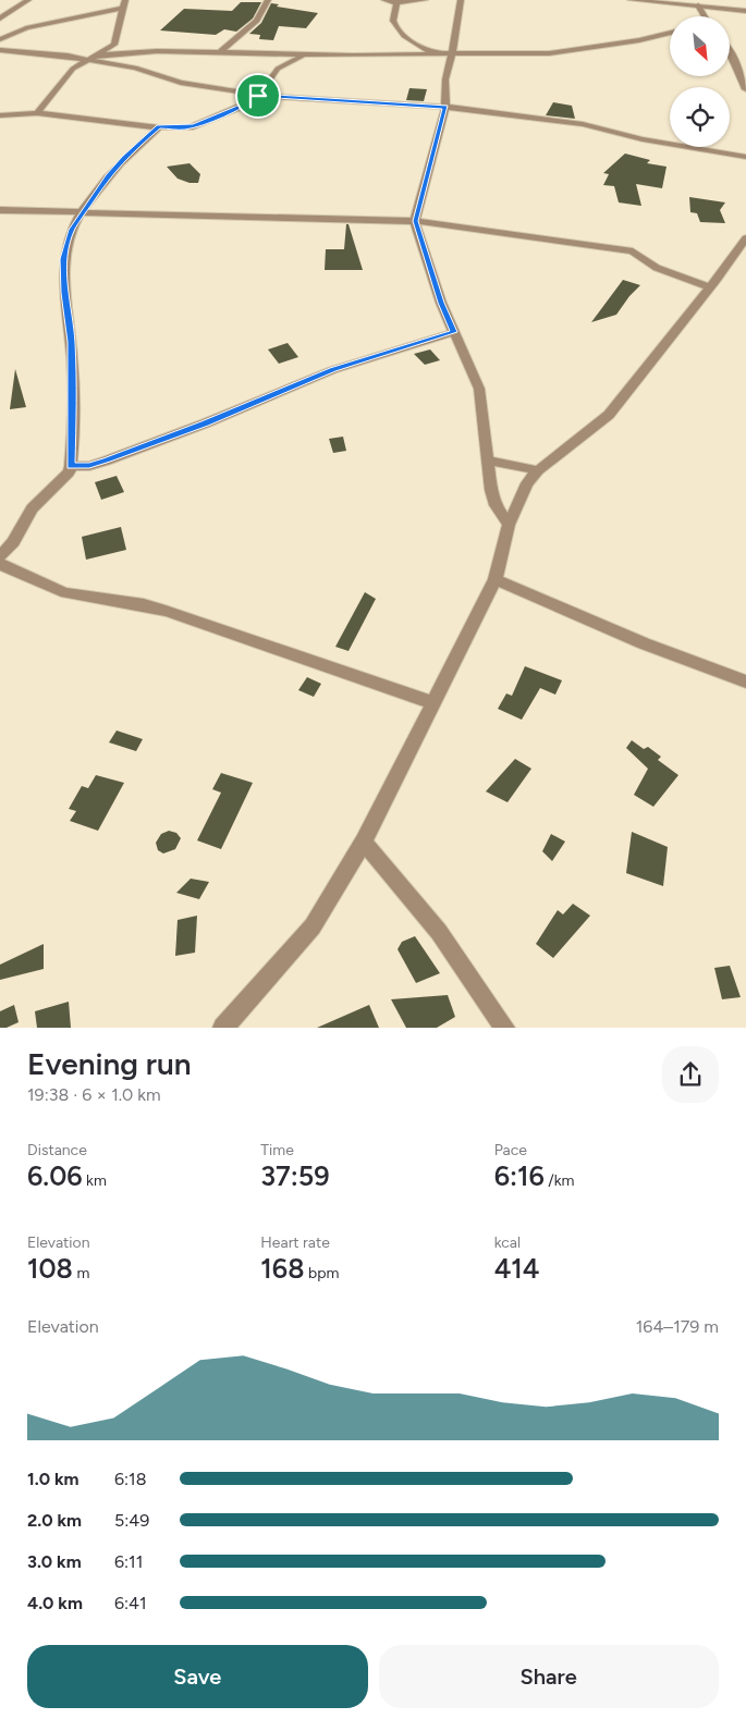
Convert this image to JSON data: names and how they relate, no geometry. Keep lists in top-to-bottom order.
{
  "north": "bottom right",
  "page": {
    "heading": ["Evening run", "19:38 · 6 × 1.0 km"],
    "stats": [
      ["Distance", "6.06 km"],
      ["Time", "37:59"],
      ["Pace", "6:16 /km"],
      ["Elevation", "108 m"],
      ["Heart rate", "168 bpm"],
      ["kcal", "414"]
    ],
    "chart": ["Elevation", "164–179 m"],
    "list": [
      {
        "name": "1.0 km",
        "note": "6:18"
      },
      {
        "name": "2.0 km",
        "note": "5:49"
      },
      {
        "name": "3.0 km",
        "note": "6:11"
      },
      {
        "name": "4.0 km",
        "note": "6:41"
      }
    ],
    "buttons": ["Save", "Share"]
  }
}
